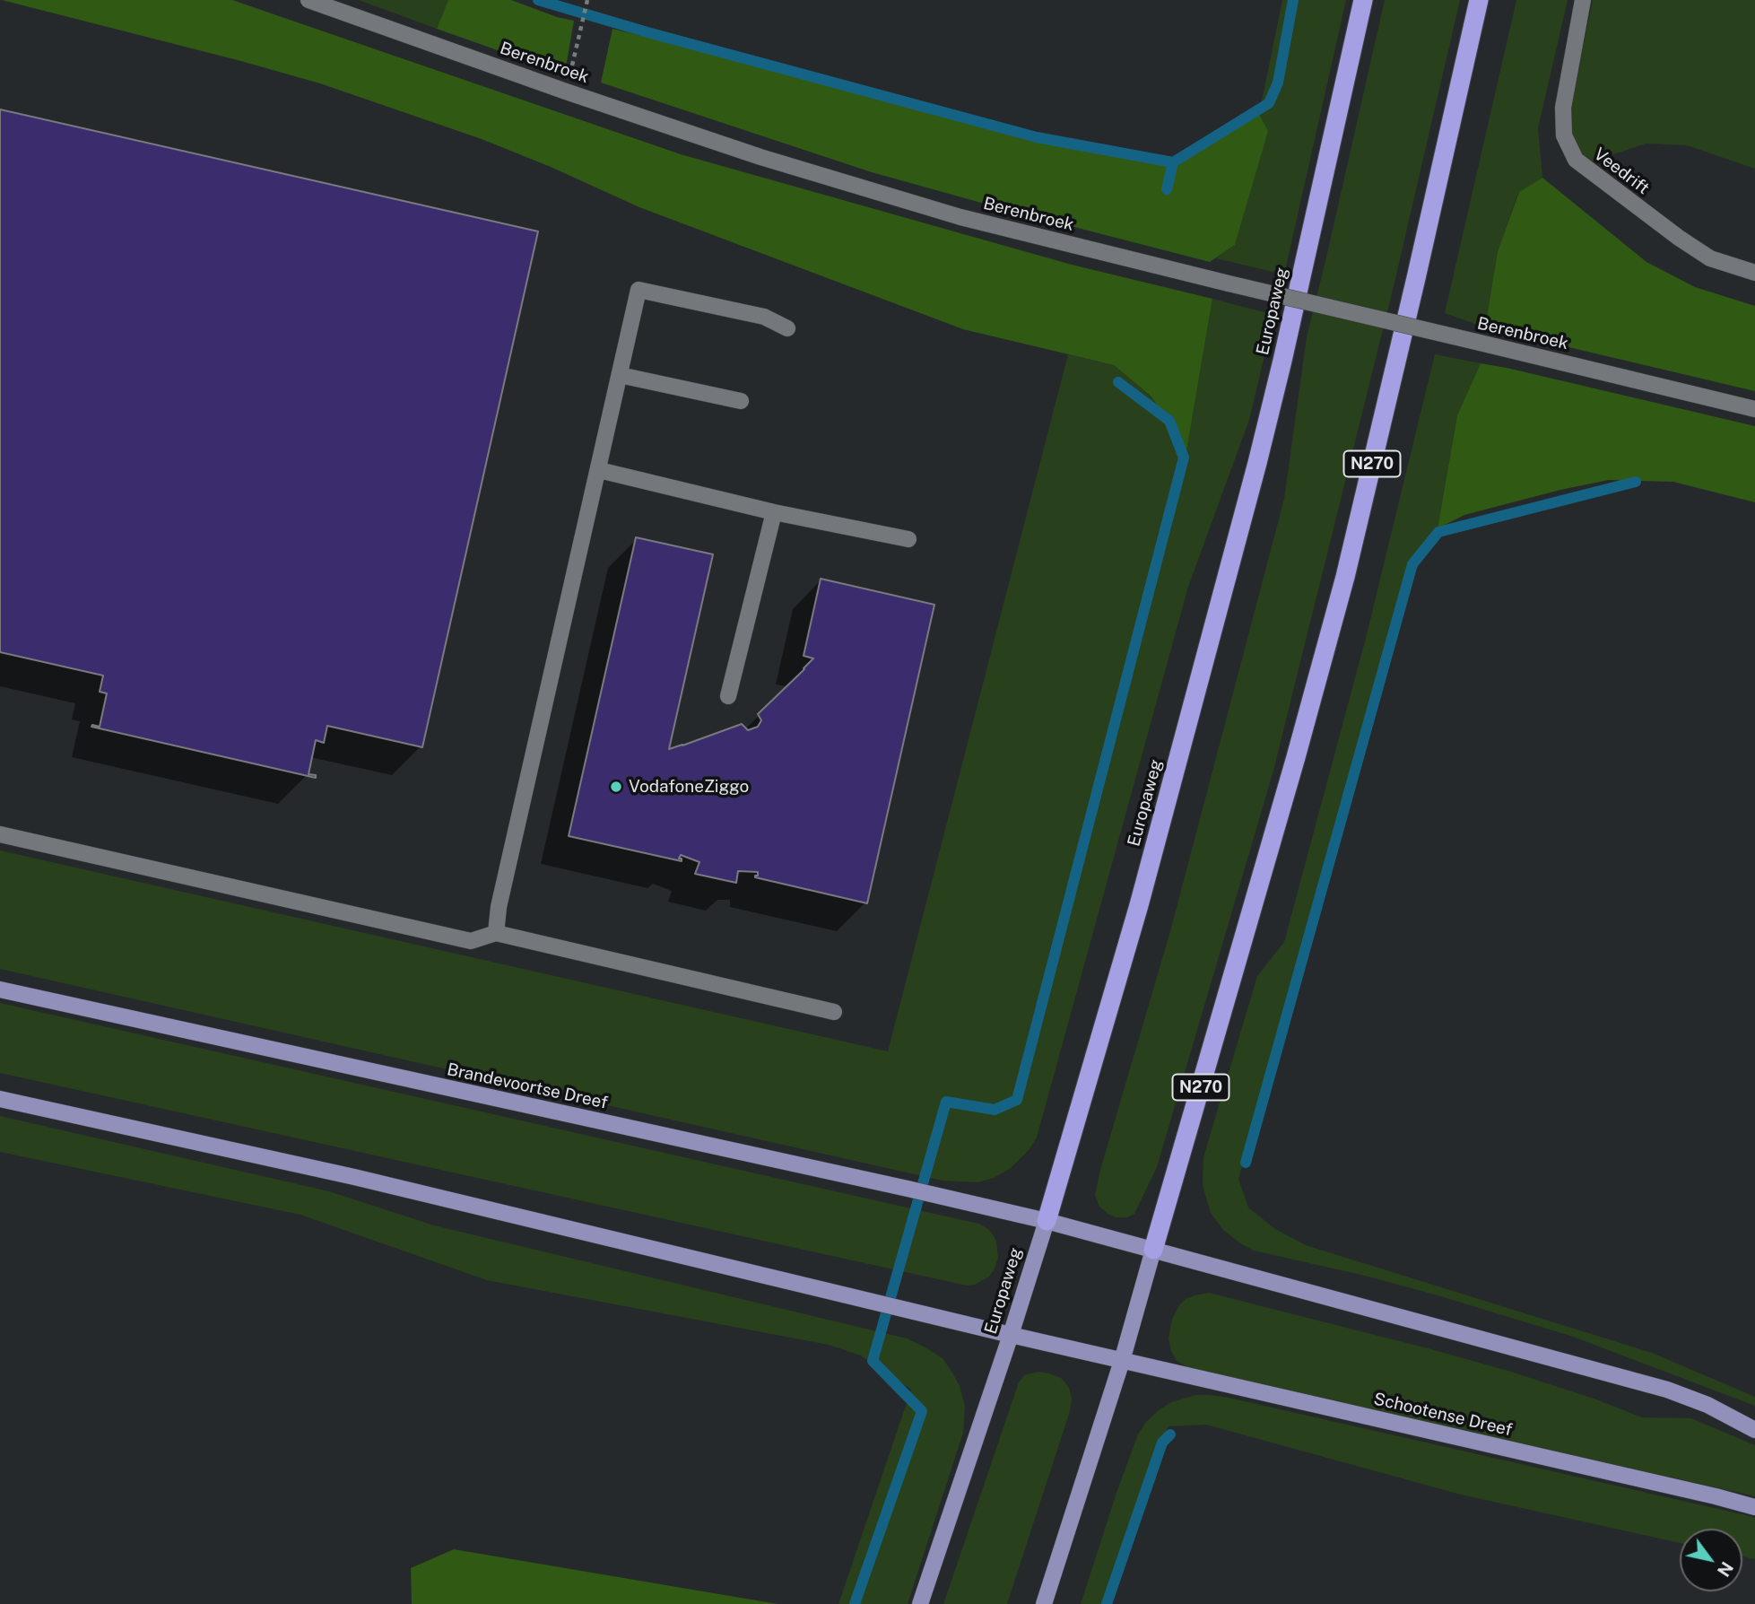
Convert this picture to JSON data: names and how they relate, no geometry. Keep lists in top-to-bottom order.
{
  "streets": {
    "highway": ["Europaweg", "N270"],
    "main road": ["Brandevoortse Dreef", "Schootense Dreef"],
    "street": ["Berenbroek", "Veedrift"]
  },
  "crossings": [
    ["Europaweg", "Brandevoortse Dreef"],
    ["Europaweg", "Schootense Dreef"],
    ["N270", "Brandevoortse Dreef"],
    ["N270", "Schootense Dreef"]
  ],
  "places": ["VodafoneZiggo"],
  "north": "bottom right"
}
